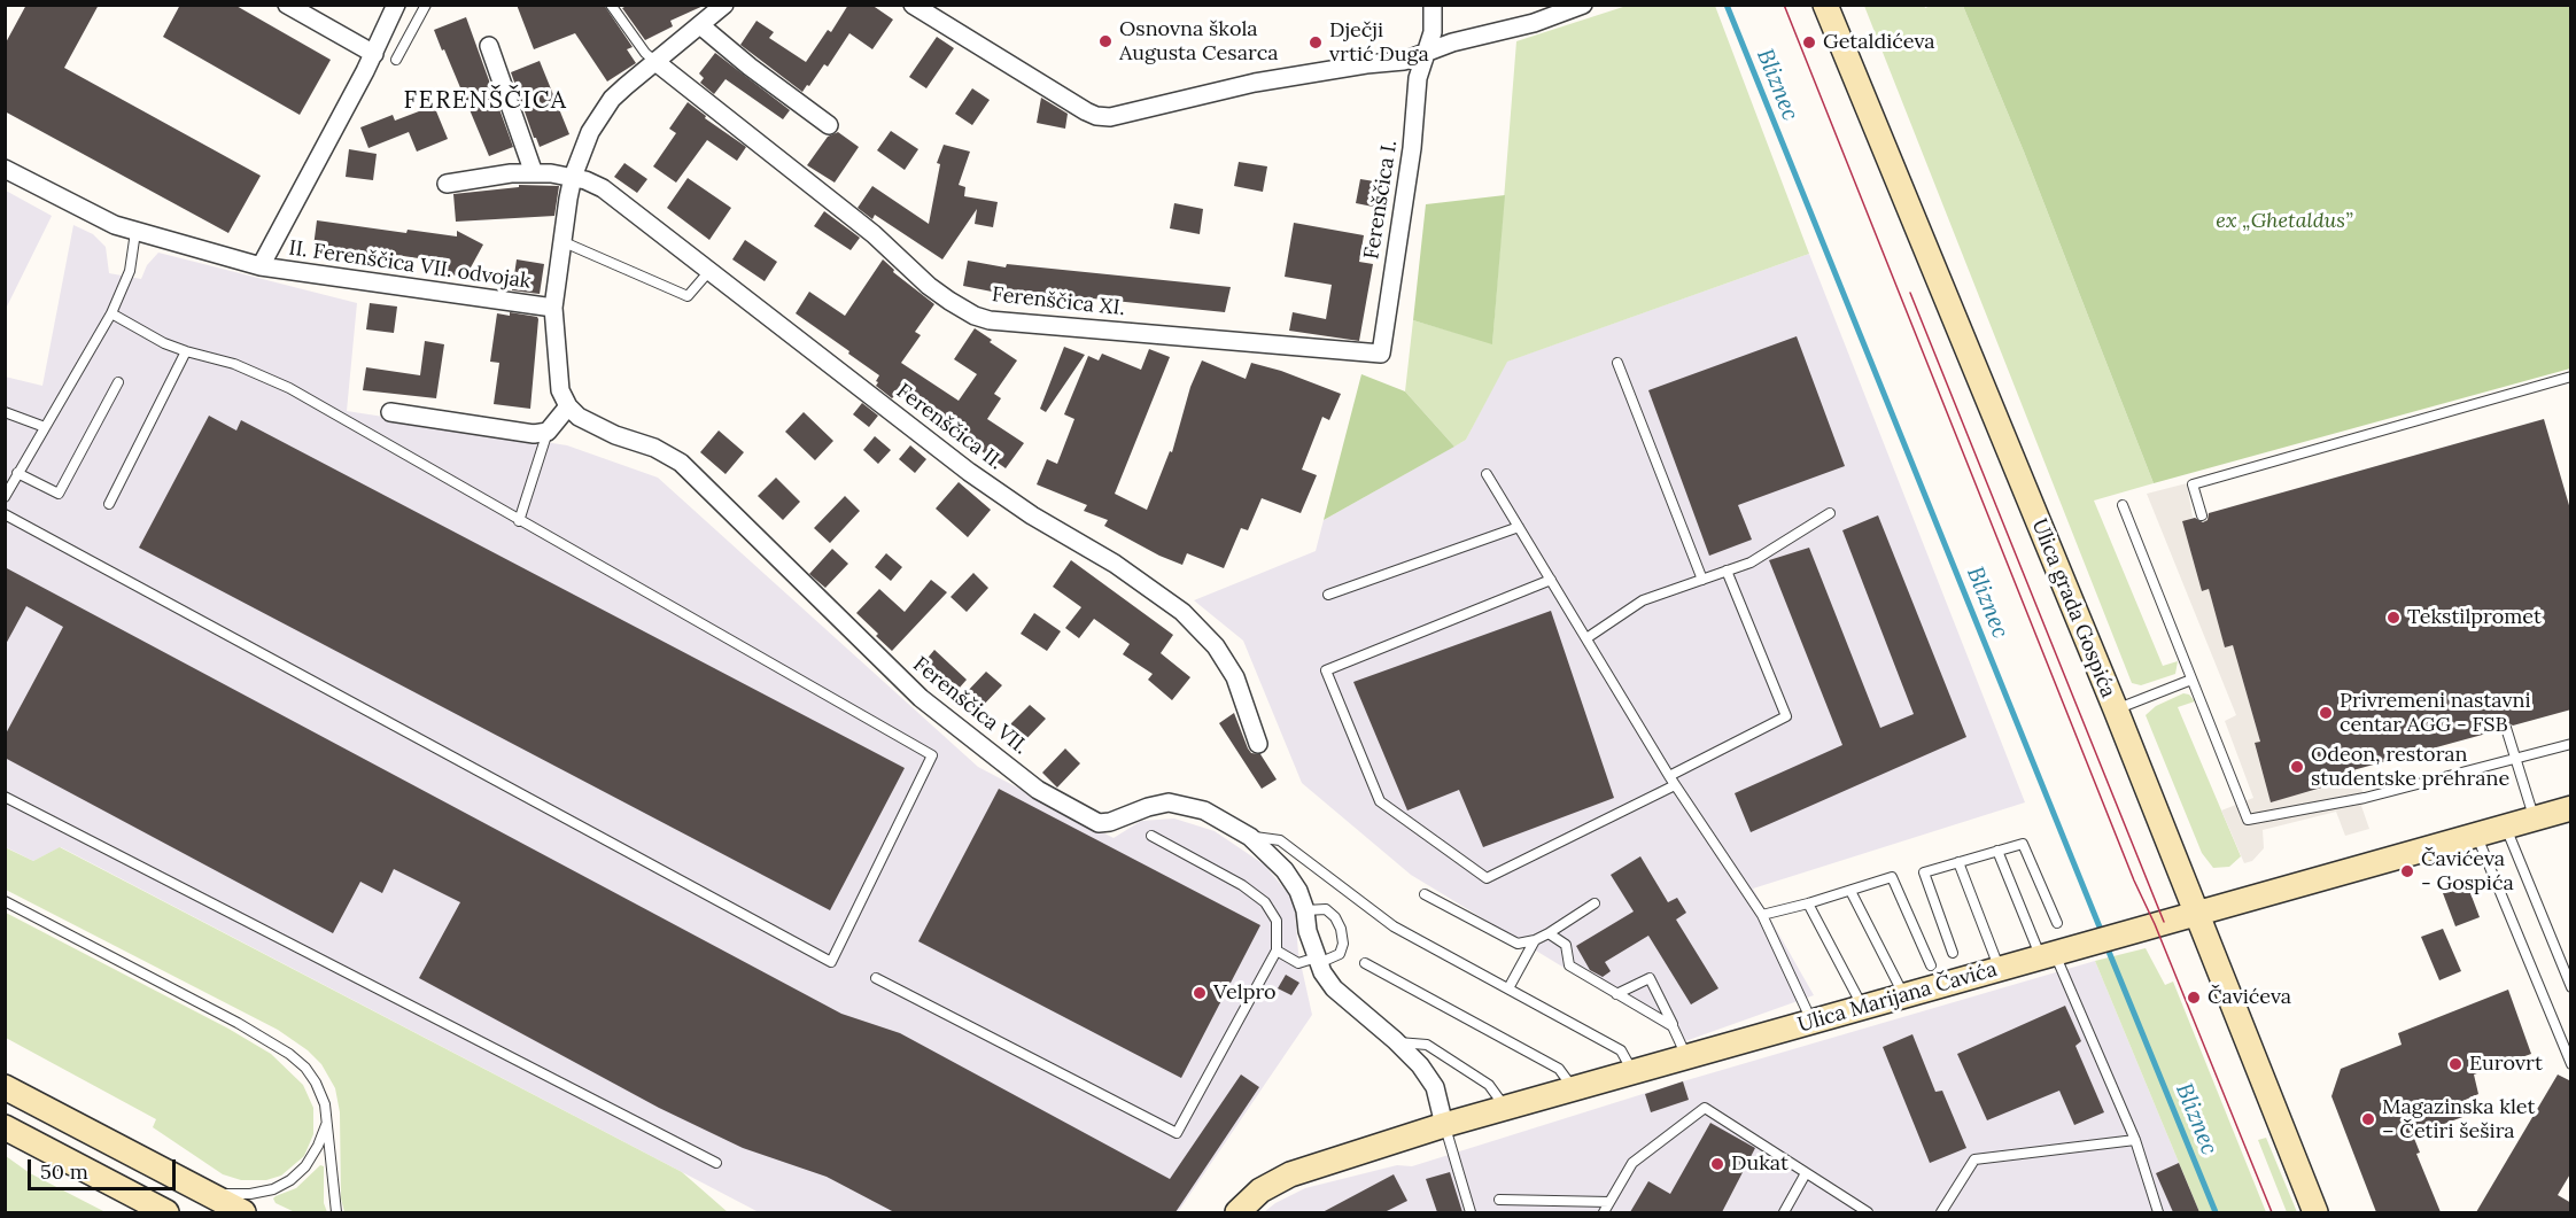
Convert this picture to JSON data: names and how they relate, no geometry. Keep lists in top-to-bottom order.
{
  "streets": {
    "street": [
      "Ferenščica I.",
      "II. Ferenščica VII. odvojak",
      "Ferenščica XI.",
      "Ferenščica II.",
      "Ulica grada Gospića",
      "Ferenščica VII.",
      "Ulica Marijana Čavića"
    ]
  },
  "crossings": [
    ["Ferenščica I.", "Ferenščica XI."],
    ["Ulica grada Gospića", "Ulica Marijana Čavića"],
    ["Ferenščica VII.", "Ulica Marijana Čavića"]
  ],
  "districts": ["FERENŠČICA"],
  "water": ["Bliznec"],
  "parks": ["ex „Ghetaldus”"],
  "places": [
    "Osnovna škola Augusta Cesarca",
    "Dječji vrtić Duga",
    "Getaldićeva",
    "Tekstilpromet",
    "Privremeni nastavni centar AGG - FSB",
    "Odeon, restoran studentske prehrane",
    "Čavićeva - Gospića",
    "Velpro",
    "Čavićeva",
    "Eurovrt",
    "Magazinska klet – Četiri šešira",
    "Dukat"
  ],
  "scale_bar": "50 m"
}
